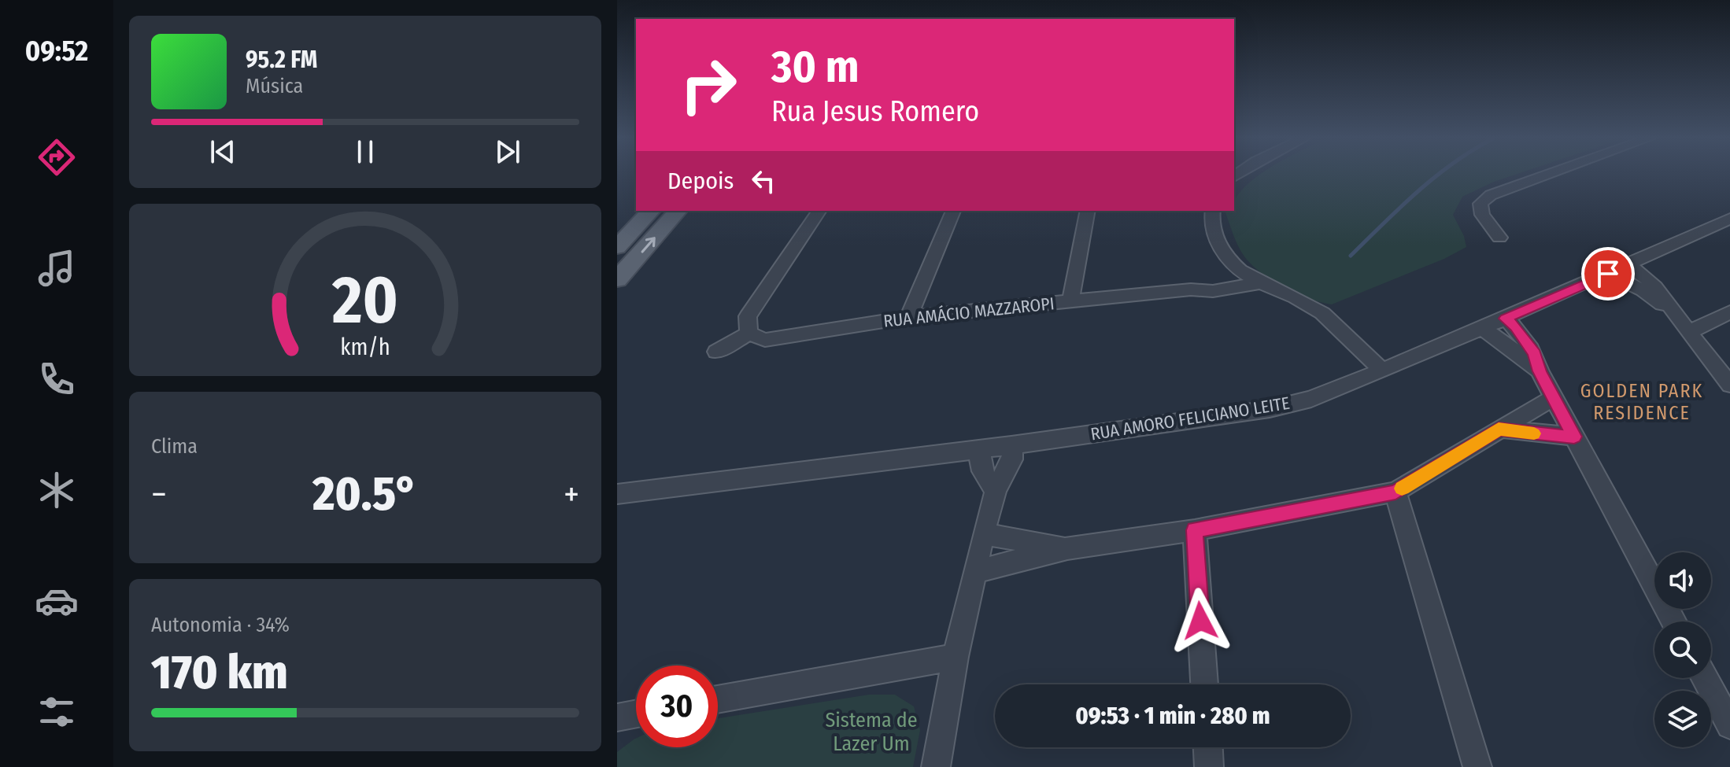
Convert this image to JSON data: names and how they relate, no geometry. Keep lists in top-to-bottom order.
{
  "streets": {
    "street": ["RUA AMÁCIO MAZZAROPI", "RUA AMORO FELICIANO LEITE"]
  },
  "districts": ["GOLDEN PARK RESIDENCE"],
  "parks": ["Sistema de Lazer Um"],
  "page": {
    "tabs": "09:52",
    "turn": ["30 m", "Rua Jesus Romero"],
    "song": ["95.2 FM", "Música"],
    "then": "Depois",
    "tile": [
      "Clima",
      ["Autonomia · 34%", "170 km"]
    ],
    "heat": ["−", "20.5°", "+"],
    "limit": "30",
    "trip": "09:53 · 1 min · 280 m",
    "gauge": ["20", "km/h"]
  }
}
